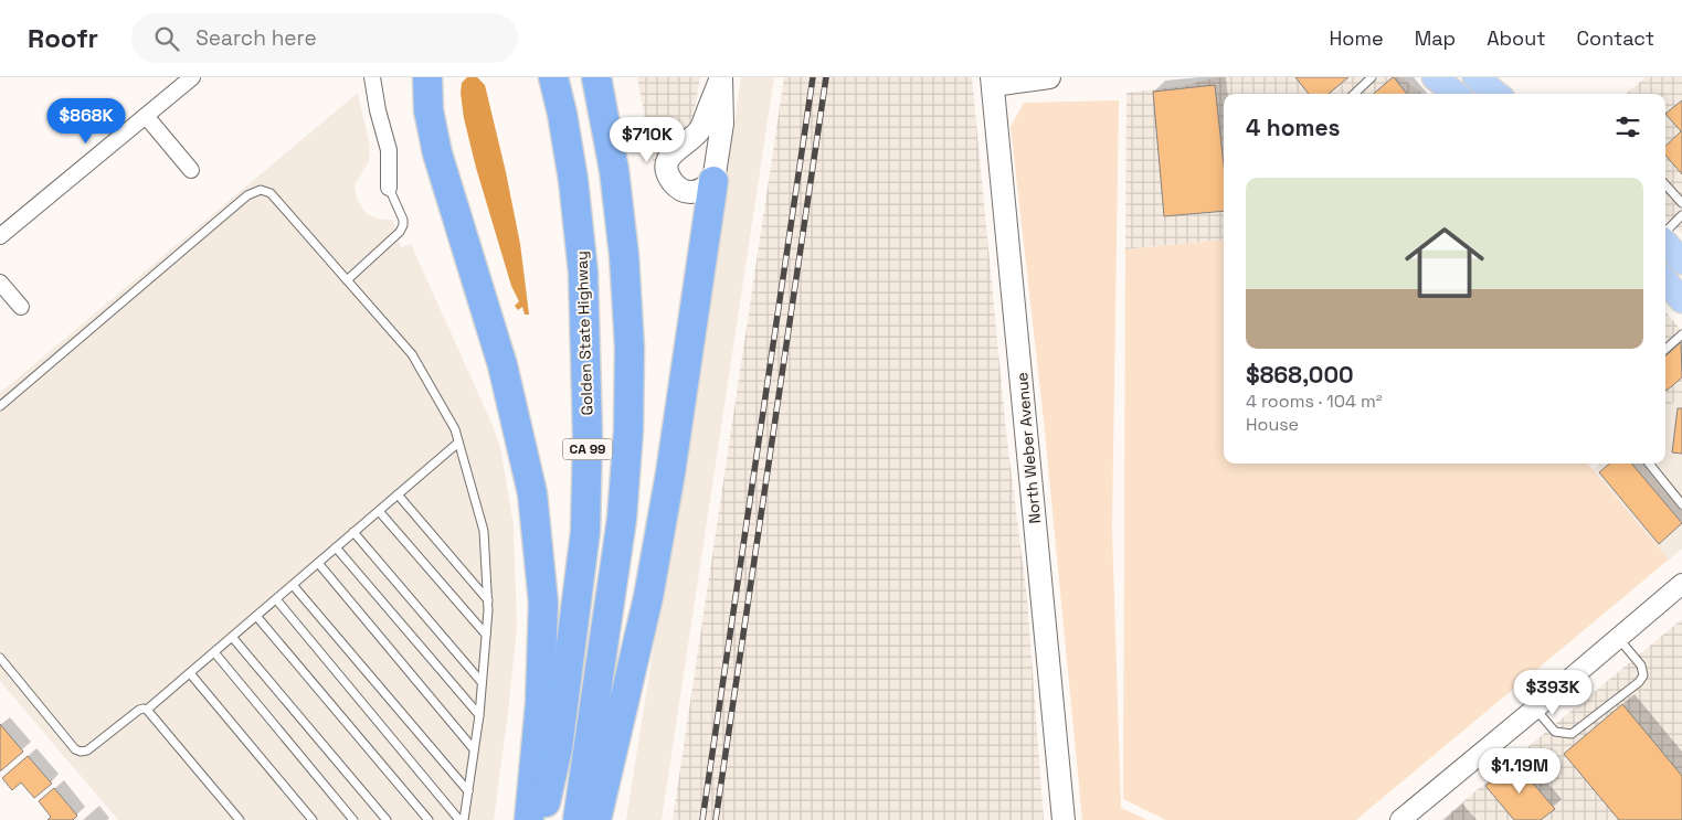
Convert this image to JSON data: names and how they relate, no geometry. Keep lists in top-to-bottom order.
{
  "streets": {
    "highway": ["Golden State Highway", "CA 99"],
    "main road": ["North Weber Avenue"]
  },
  "page": {
    "header": "Roofr",
    "search": "Search here",
    "nav": [
      "Home",
      "Map",
      "About",
      "Contact"
    ],
    "heading": "4 homes",
    "price": [
      "$868K",
      "$710K",
      "$393K",
      "$1.19M"
    ],
    "list": [
      {
        "name": "$868,000",
        "note": "4 rooms · 104 m² · House"
      }
    ]
  }
}
